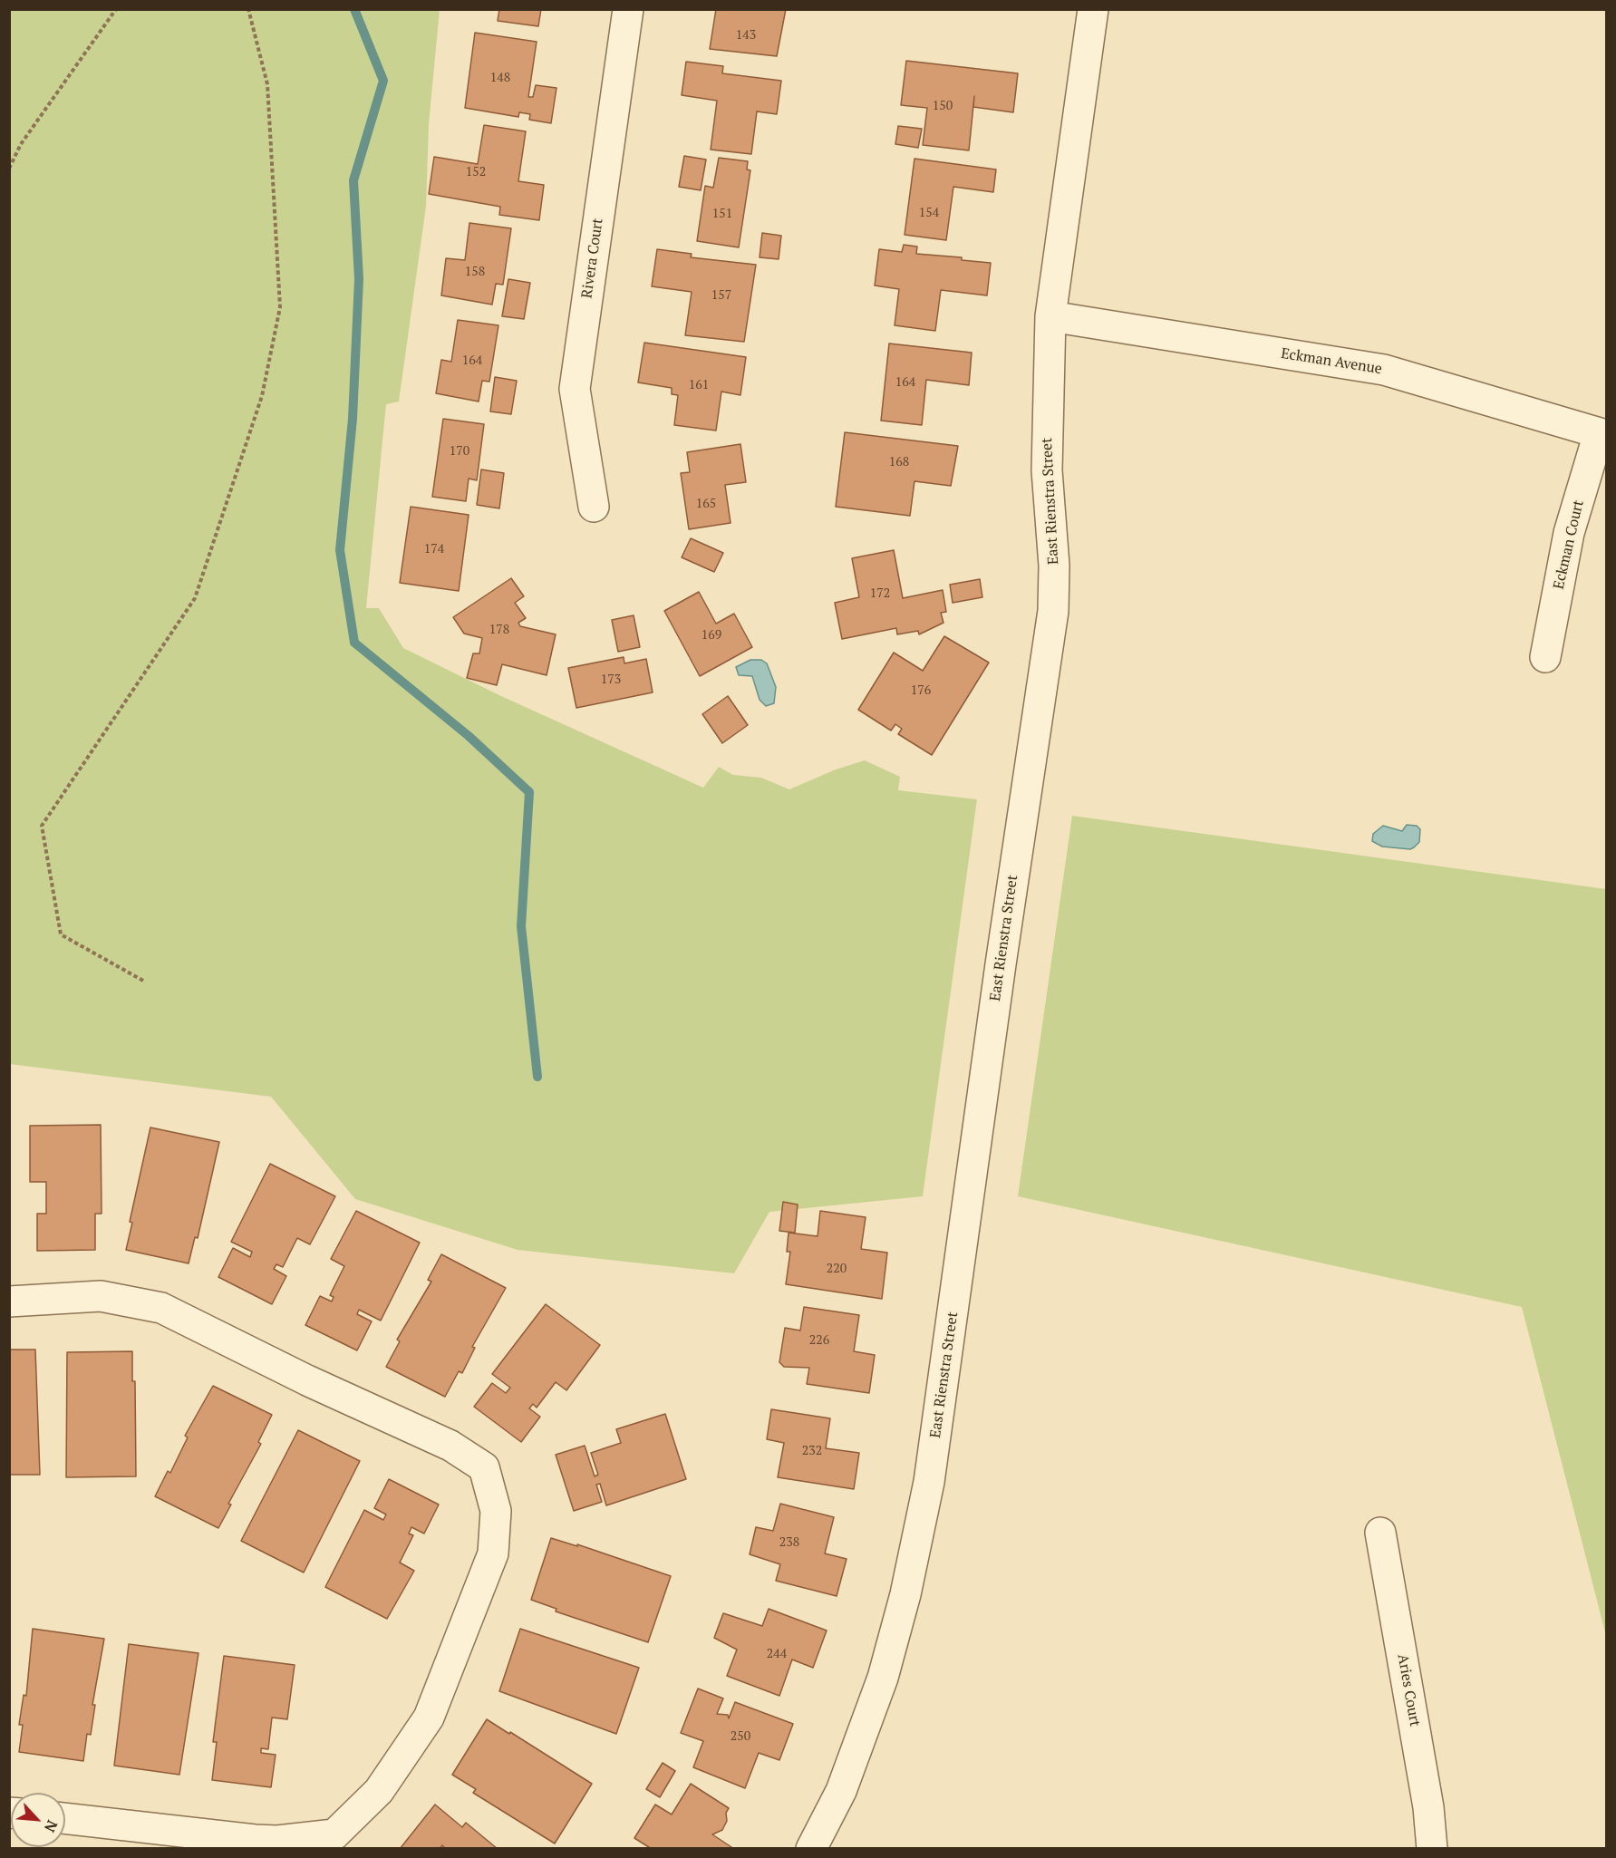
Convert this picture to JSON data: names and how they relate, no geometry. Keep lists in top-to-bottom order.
{
  "streets": {
    "street": [
      "Rivera Court",
      "Eckman Avenue",
      "East Rienstra Street",
      "Eckman Court",
      "Aries Court"
    ]
  },
  "crossings": [
    ["Eckman Avenue", "East Rienstra Street"],
    ["Eckman Avenue", "Eckman Court"]
  ],
  "house_numbers": [
    "143",
    "148",
    "150",
    "152",
    "154",
    "151",
    "158",
    "157",
    "164",
    "164",
    "161",
    "170",
    "168",
    "165",
    "174",
    "172",
    "178",
    "169",
    "173",
    "176",
    "220",
    "226",
    "232",
    "238",
    "244",
    "250"
  ],
  "north": "bottom right"
}
